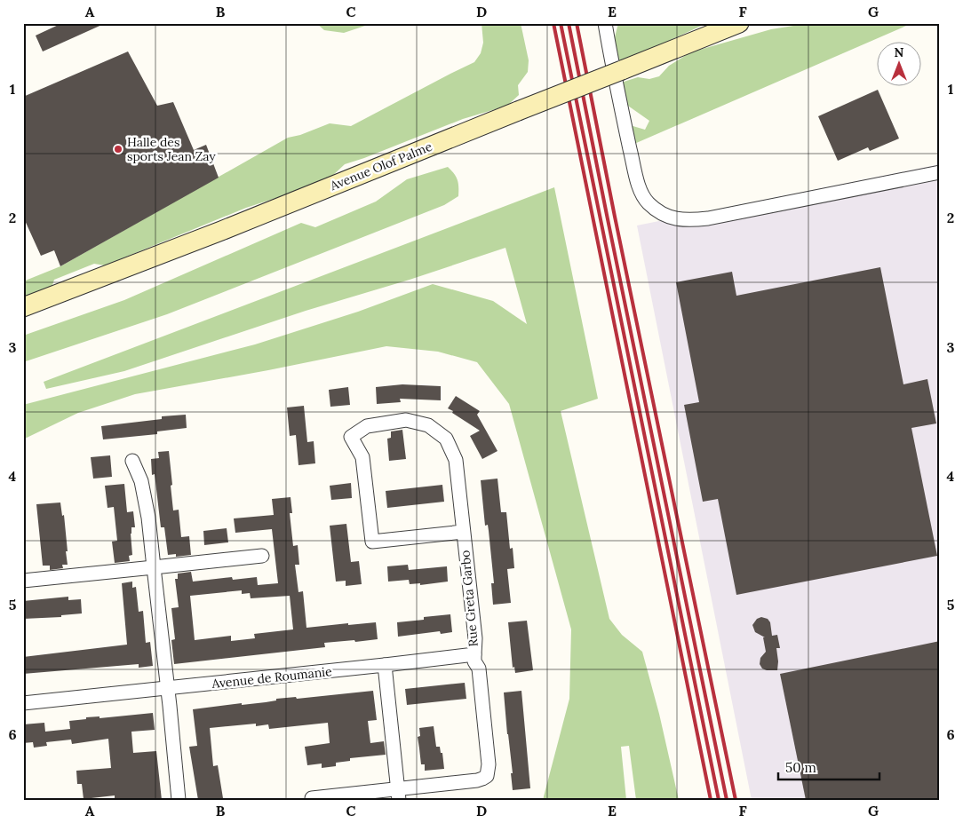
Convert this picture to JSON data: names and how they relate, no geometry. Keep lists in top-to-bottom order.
{
  "streets": {
    "main road": ["Avenue Olof Palme"],
    "street": ["Rue Greta Garbo", "Avenue de Roumanie"]
  },
  "crossings": [
    ["Rue Greta Garbo", "Avenue de Roumanie"]
  ],
  "places": ["Halle des sports Jean Zay"],
  "scale_bar": "50 m",
  "north": "top",
  "grid": {
    "columns": [
      "A",
      "B",
      "C",
      "D",
      "E",
      "F",
      "G"
    ],
    "rows": [
      "1",
      "2",
      "3",
      "4",
      "5",
      "6"
    ]
  }
}
